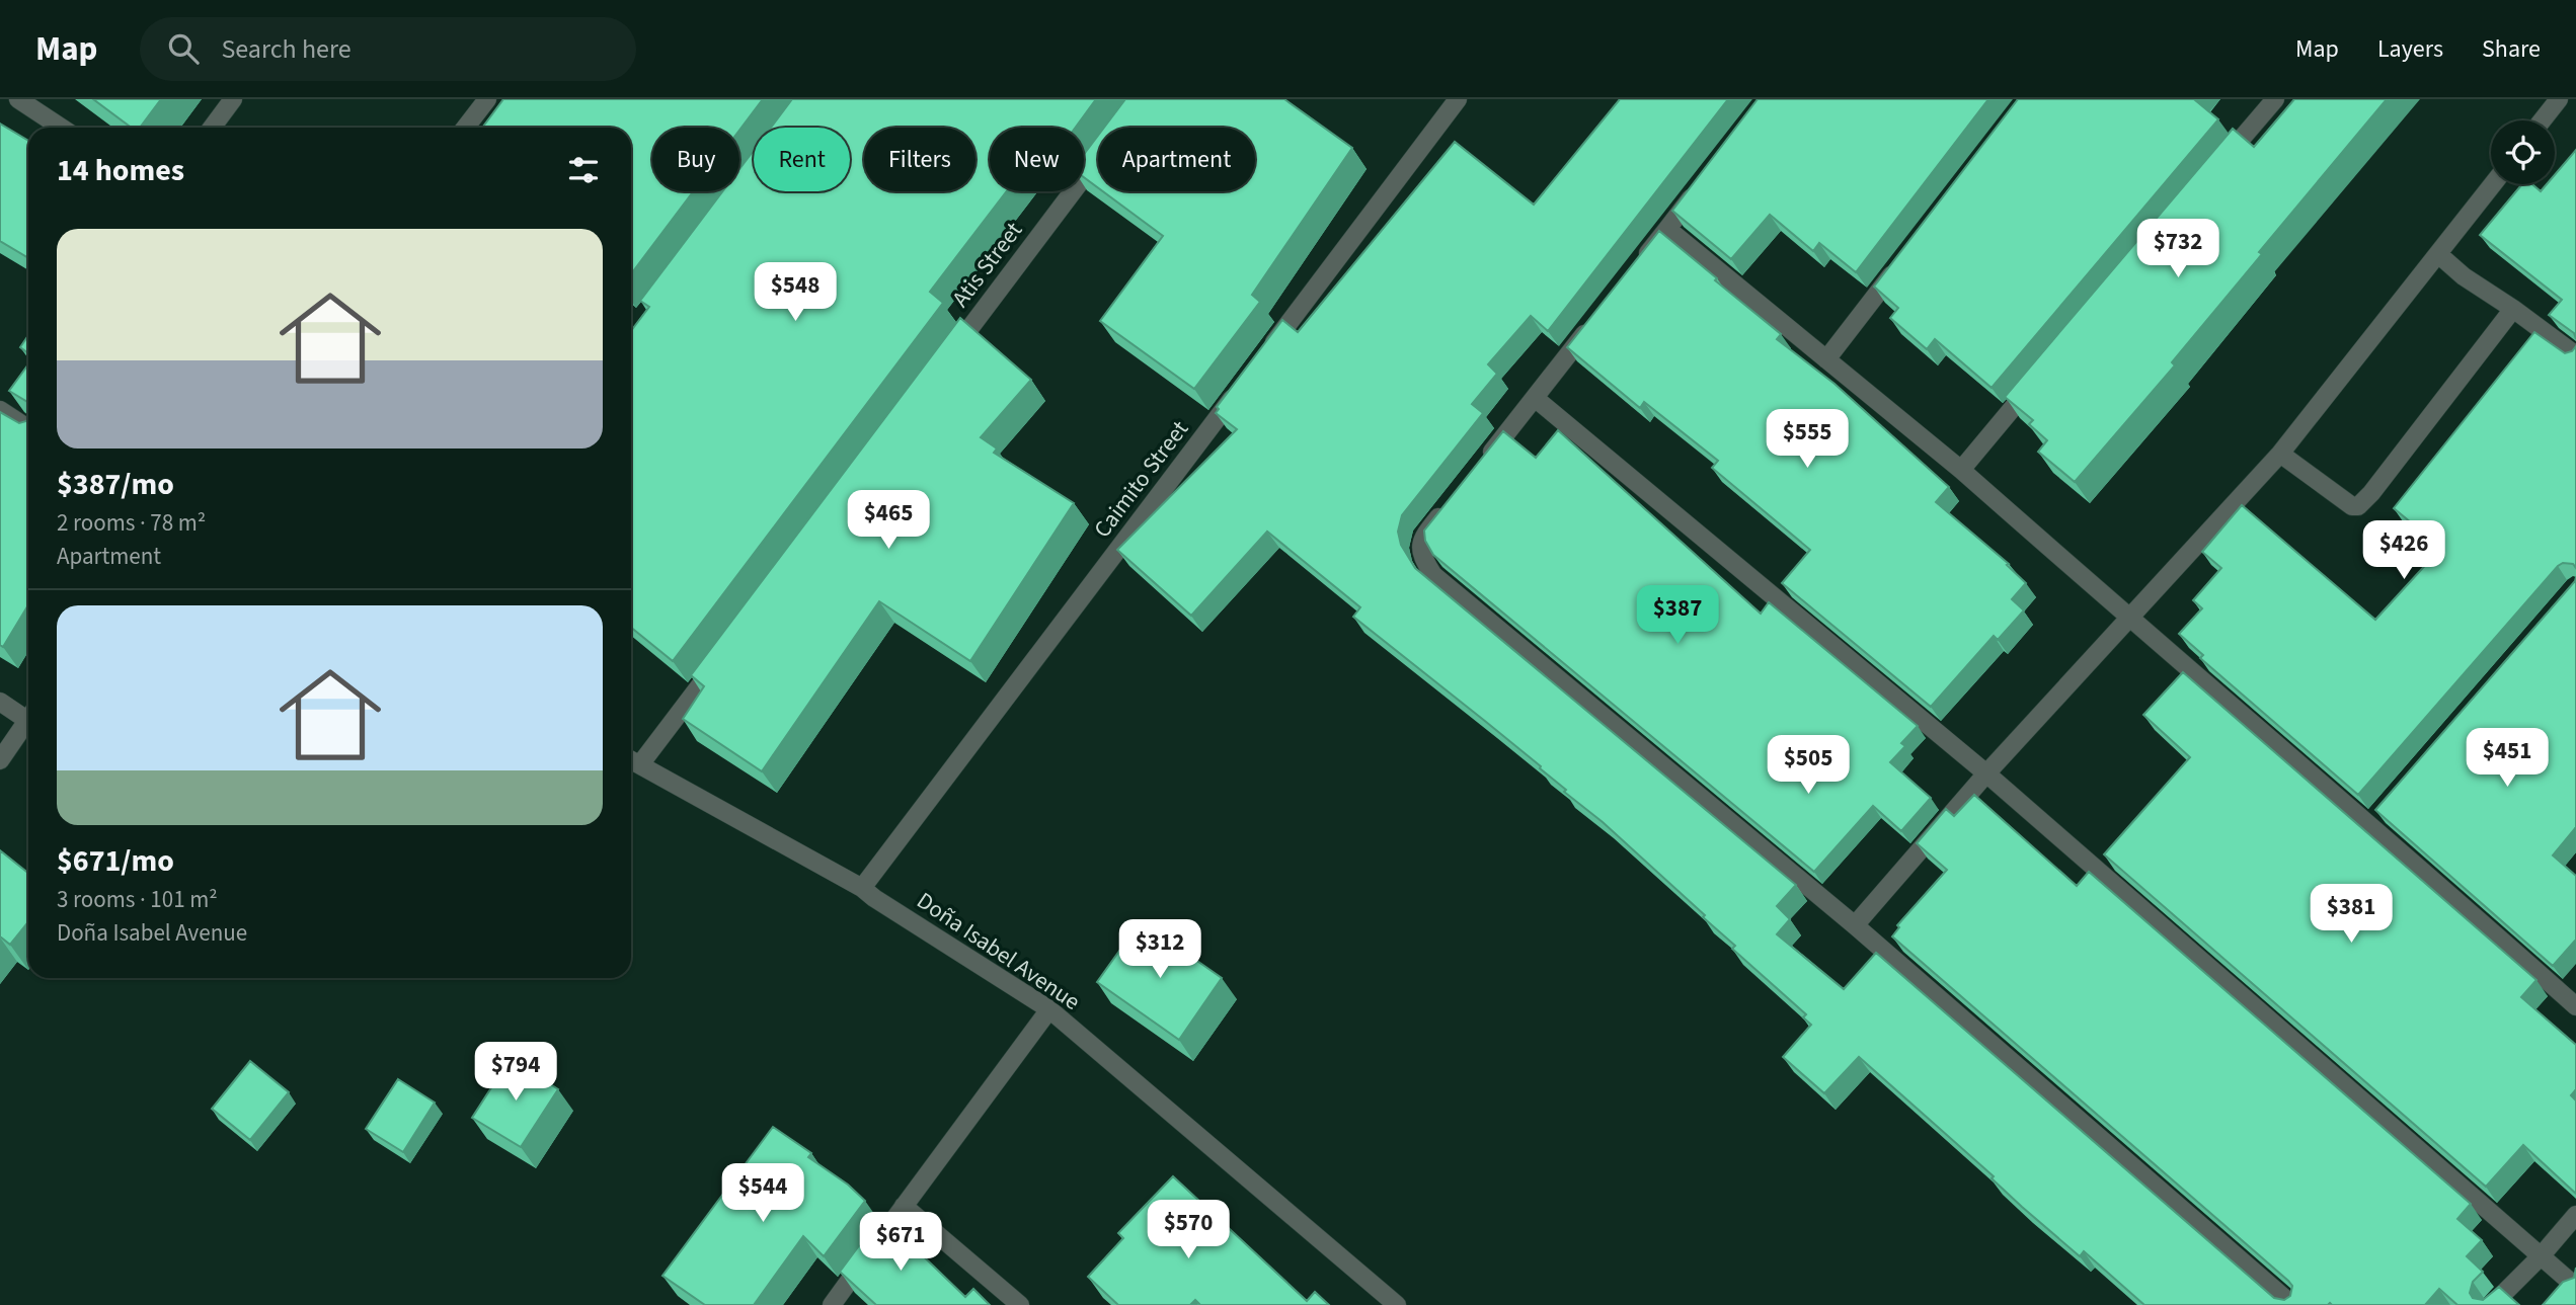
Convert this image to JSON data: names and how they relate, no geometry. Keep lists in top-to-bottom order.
{
  "streets": {
    "street": ["Atis Street", "Caimito Street", "Doña Isabel Avenue"]
  },
  "crossings": [
    ["Caimito Street", "Doña Isabel Avenue"]
  ],
  "page": {
    "header": "Map",
    "search": "Search here",
    "nav": ["Map", "Layers", "Share"],
    "chip": [
      "Buy",
      "Rent",
      "Filters",
      "New",
      "Apartment"
    ],
    "heading": "14 homes",
    "list": [
      {
        "name": "$387/mo",
        "note": "2 rooms · 78 m² · Apartment"
      },
      {
        "name": "$671/mo",
        "note": "3 rooms · 101 m² · Doña Isabel Avenue"
      }
    ],
    "price": [
      "$732",
      "$548",
      "$555",
      "$465",
      "$426",
      "$387",
      "$451",
      "$505",
      "$381",
      "$312",
      "$794",
      "$544",
      "$570",
      "$671"
    ]
  }
}
